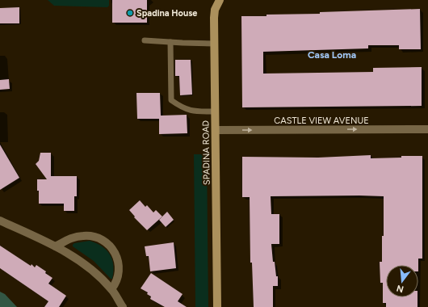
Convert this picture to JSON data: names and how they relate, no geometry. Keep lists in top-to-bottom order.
{
  "streets": {
    "street": ["CASTLE VIEW AVENUE", "SPADINA ROAD"]
  },
  "crossings": [
    ["CASTLE VIEW AVENUE", "SPADINA ROAD"]
  ],
  "one_way": ["CASTLE VIEW AVENUE"],
  "districts": ["Casa Loma"],
  "places": ["Spadina House"],
  "north": "bottom"
}
